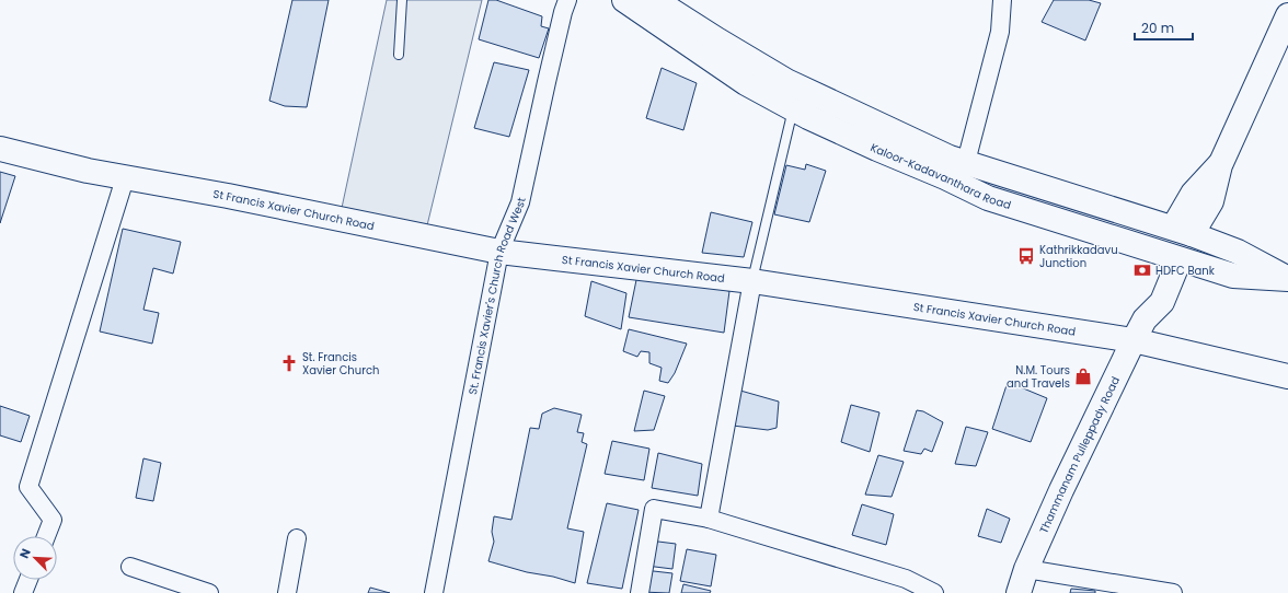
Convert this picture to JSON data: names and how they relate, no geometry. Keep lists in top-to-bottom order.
{
  "streets": {
    "main road": ["Kaloor-Kadavanthara Road", "St Francis Xavier Church Road", "Thammanam Pulleppady Road"],
    "street": ["St. Francis Xavier's Church Road West"]
  },
  "crossings": [
    ["Kaloor-Kadavanthara Road", "Thammanam Pulleppady Road"],
    ["St Francis Xavier Church Road", "St. Francis Xavier's Church Road West"],
    ["St Francis Xavier Church Road", "Thammanam Pulleppady Road"]
  ],
  "places": {
    "bus stop": ["Kathrikkadavu Junction"],
    "bank": ["HDFC Bank"],
    "church": ["St. Francis Xavier Church"],
    "shop": ["N.M. Tours and Travels"]
  },
  "scale_bar": "20 m",
  "north": "top left"
}
